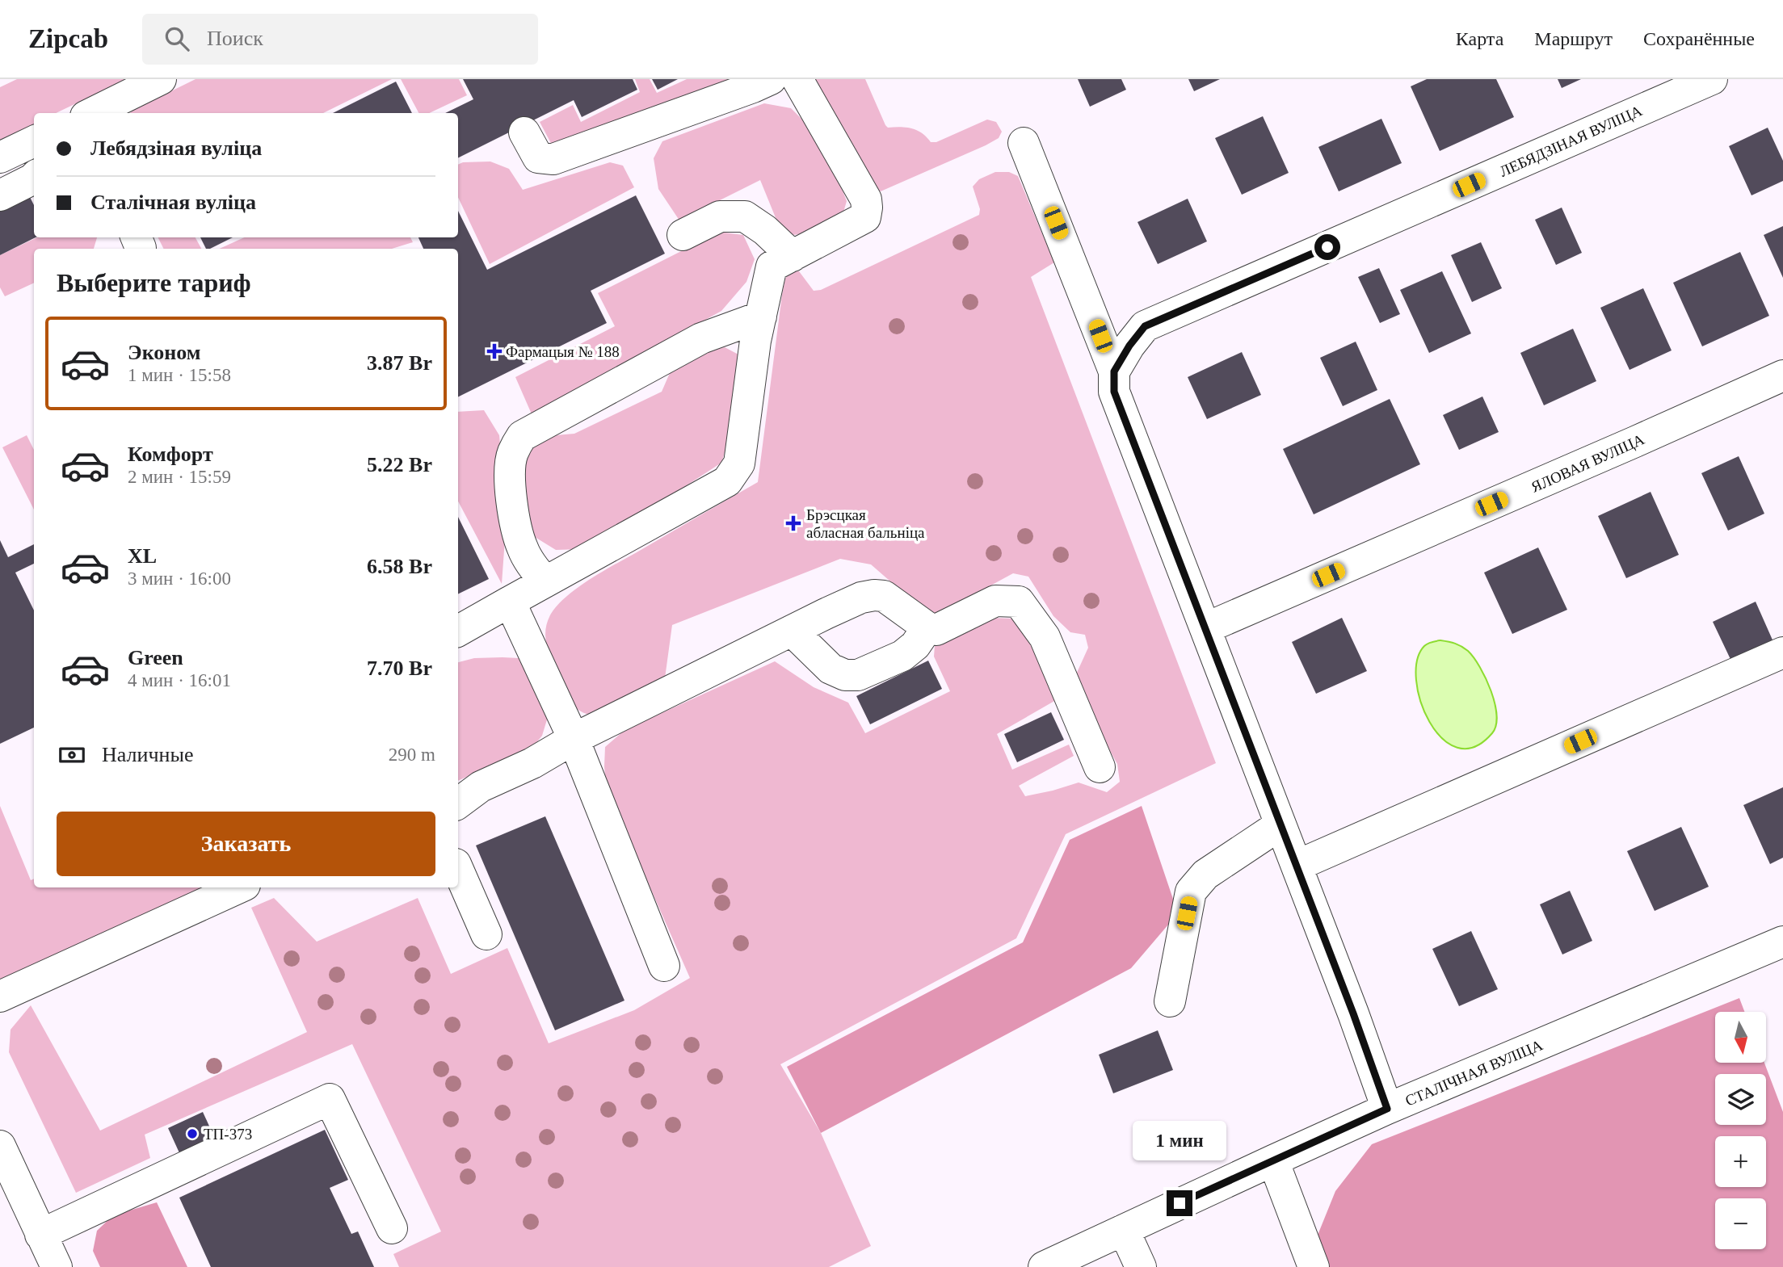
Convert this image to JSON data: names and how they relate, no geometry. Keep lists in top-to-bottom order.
{
  "streets": {
    "street": ["ЛЕБЯДЗІНАЯ ВУЛІЦА", "ЯЛОВАЯ ВУЛІЦА", "СТАЛІЧНАЯ ВУЛІЦА"]
  },
  "places": {
    "health": ["Фармацыя № 188", "Брэсцкая абласная бальніца"],
    "other": ["ТП-373"]
  },
  "north": "bottom",
  "page": {
    "header": "Zipcab",
    "search": "Поиск",
    "nav": ["Карта", "Маршрут", "Сохранённые"],
    "banner": ["Лебядзіная вуліца", "Сталічная вуліца"],
    "heading": "Выберите тариф",
    "list": [
      {
        "name": "Эконом",
        "note": "1 мин · 15:58",
        "value": "3.87 Br"
      },
      {
        "name": "Комфорт",
        "note": "2 мин · 15:59",
        "value": "5.22 Br"
      },
      {
        "name": "XL",
        "note": "3 мин · 16:00",
        "value": "6.58 Br"
      },
      {
        "name": "Green",
        "note": "4 мин · 16:01",
        "value": "7.70 Br"
      }
    ],
    "pay": ["Наличные", "290 m"],
    "buttons": "Заказать",
    "map_buttons": ["+", "−"],
    "bubble": "1 мин"
  }
}
